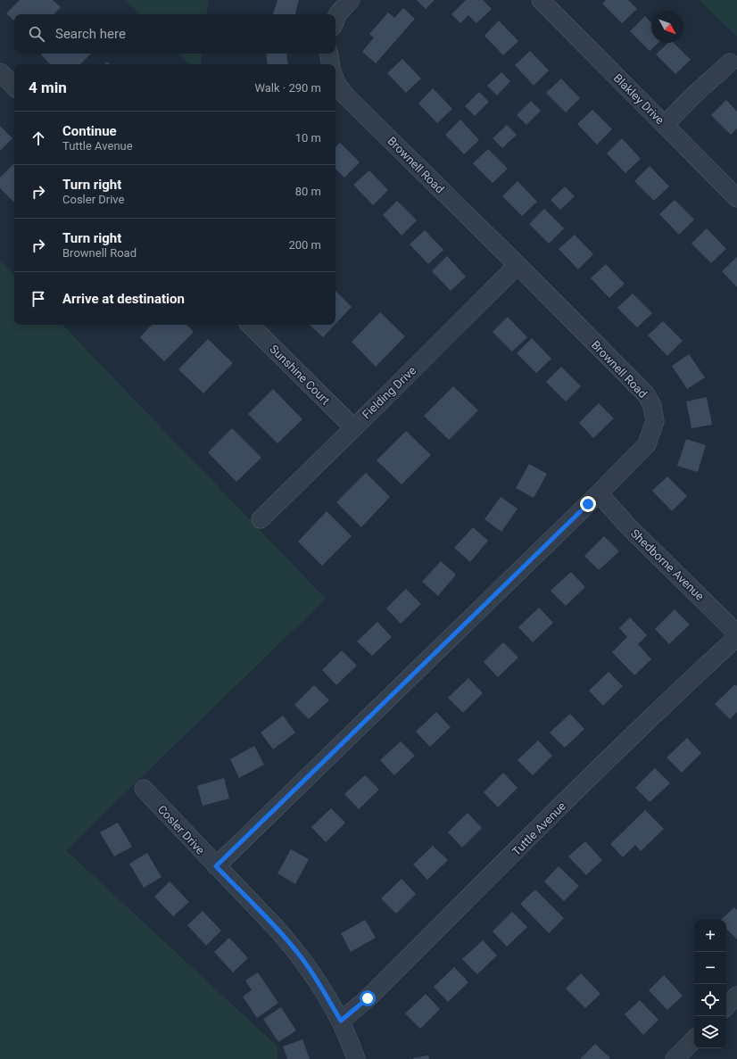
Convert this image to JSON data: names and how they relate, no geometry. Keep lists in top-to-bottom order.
{
  "streets": {
    "street": [
      "Blakley Drive",
      "Brownell Road",
      "Sunshine Court",
      "Fielding Drive",
      "Shedborne Avenue",
      "Tuttle Avenue",
      "Cosler Drive"
    ]
  },
  "crossings": [
    ["Brownell Road", "Fielding Drive"],
    ["Brownell Road", "Shedborne Avenue"],
    ["Brownell Road", "Cosler Drive"],
    ["Sunshine Court", "Fielding Drive"],
    ["Tuttle Avenue", "Cosler Drive"]
  ],
  "north": "bottom right",
  "page": {
    "search": "Search here",
    "heading": ["4 min", "Walk · 290 m"],
    "list": [
      ["Continue", "Tuttle Avenue", "10 m"],
      ["Turn right", "Cosler Drive", "80 m"],
      ["Turn right", "Brownell Road", "200 m"],
      "Arrive at destination"
    ],
    "map_buttons": ["+", "−"]
  }
}
